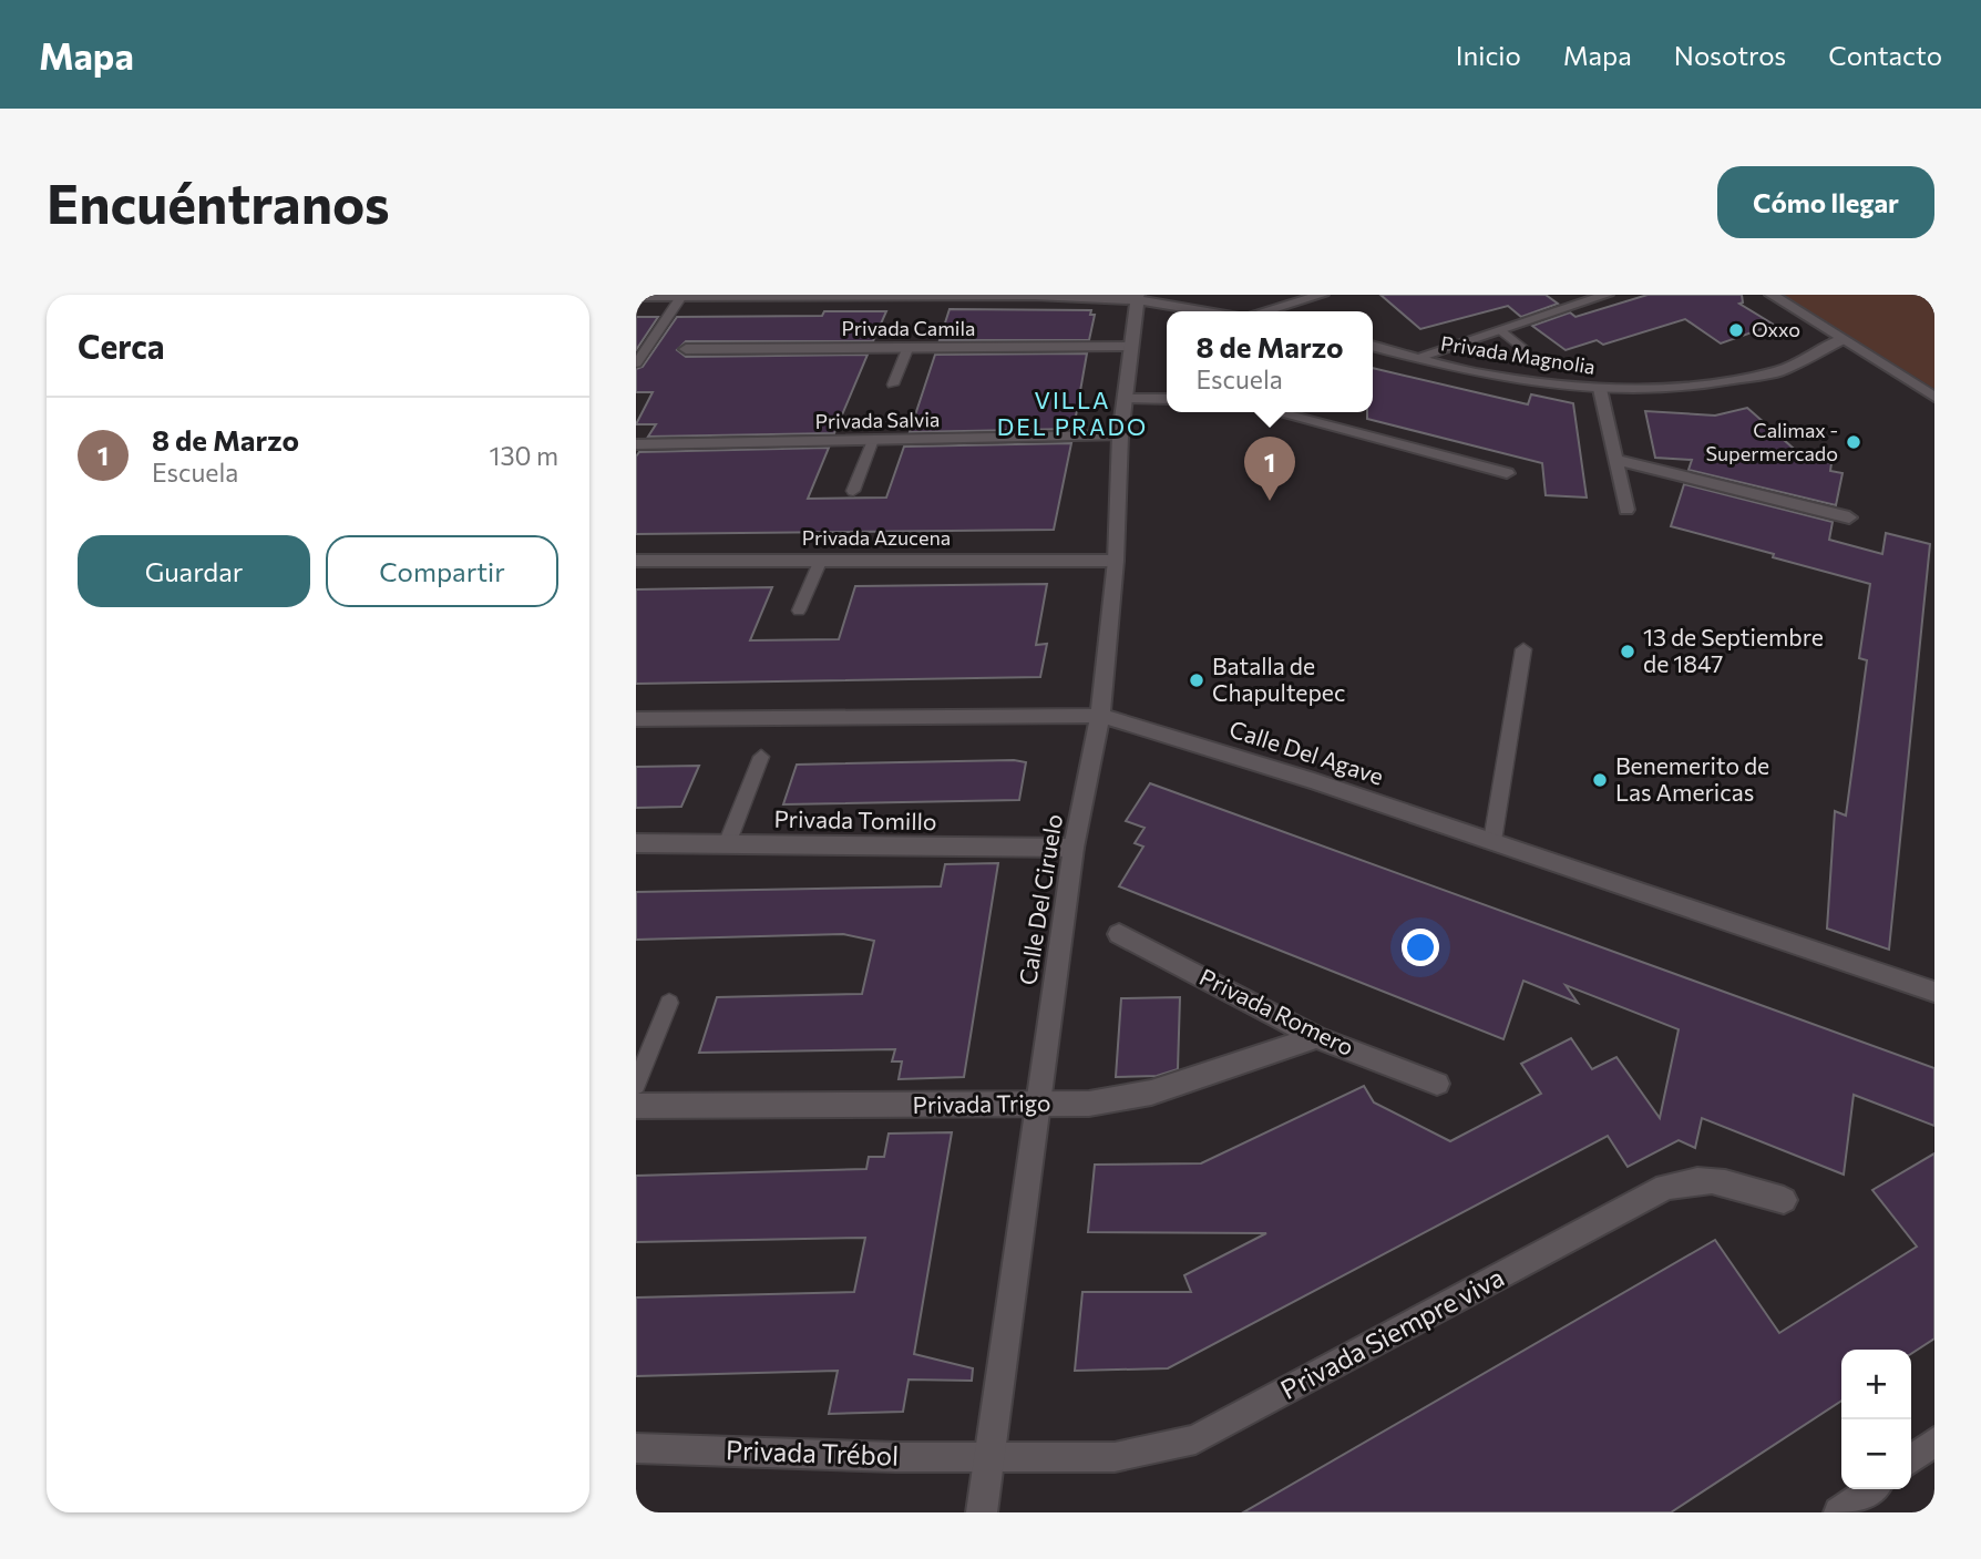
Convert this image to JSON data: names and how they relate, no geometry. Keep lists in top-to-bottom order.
{
  "streets": {
    "street": [
      "Privada Camila",
      "Privada Magnolia",
      "Privada Salvia",
      "Privada Azucena",
      "Calle Del Agave",
      "Privada Tomillo",
      "Calle Del Ciruelo",
      "Privada Romero",
      "Privada Trigo",
      "Privada Siempre viva",
      "Privada Trébol"
    ]
  },
  "crossings": [
    ["Privada Camila", "Calle Del Ciruelo"],
    ["Privada Salvia", "Calle Del Ciruelo"],
    ["Privada Azucena", "Calle Del Ciruelo"],
    ["Calle Del Agave", "Calle Del Ciruelo"],
    ["Privada Tomillo", "Calle Del Ciruelo"],
    ["Calle Del Ciruelo", "Privada Trigo"],
    ["Calle Del Ciruelo", "Privada Siempre viva"],
    ["Calle Del Ciruelo", "Privada Trébol"],
    ["Privada Romero", "Privada Trigo"],
    ["Privada Siempre viva", "Privada Trébol"]
  ],
  "districts": ["VILLA DEL PRADO"],
  "places": [
    "Oxxo",
    "Calimax - Supermercado",
    "13 de Septiembre de 1847",
    "Batalla de Chapultepec",
    "Benemerito de Las Americas"
  ],
  "page": {
    "header": "Mapa",
    "nav": [
      "Inicio",
      "Mapa",
      "Nosotros",
      "Contacto"
    ],
    "buttons": [
      "Cómo llegar",
      ["Guardar", "Compartir"]
    ],
    "title": "Encuéntranos",
    "heading": "Cerca",
    "popup": ["8 de Marzo", "Escuela"],
    "list": [
      {
        "mark": "1",
        "name": "8 de Marzo",
        "note": "Escuela",
        "value": "130 m"
      }
    ],
    "pins": "1",
    "map_buttons": ["+", "−"]
  }
}
